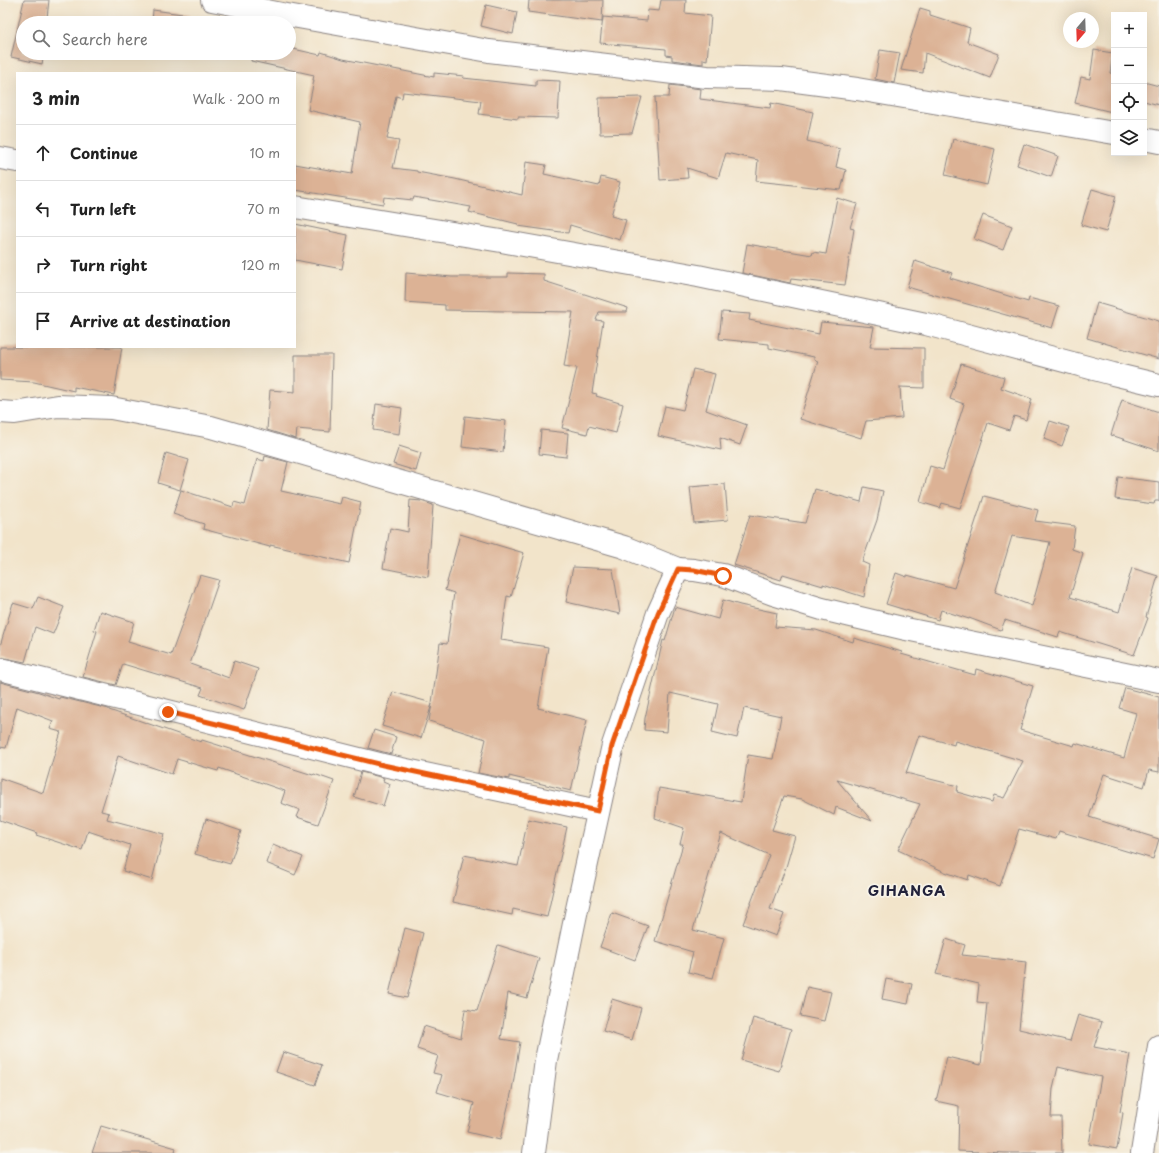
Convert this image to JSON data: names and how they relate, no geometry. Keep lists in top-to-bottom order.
{
  "districts": ["GIHANGA"],
  "north": "bottom",
  "page": {
    "map_buttons": ["+", "−"],
    "search": "Search here",
    "heading": ["3 min", "Walk · 200 m"],
    "list": [
      ["Continue", "10 m"],
      ["Turn left", "70 m"],
      ["Turn right", "120 m"],
      "Arrive at destination"
    ]
  }
}
